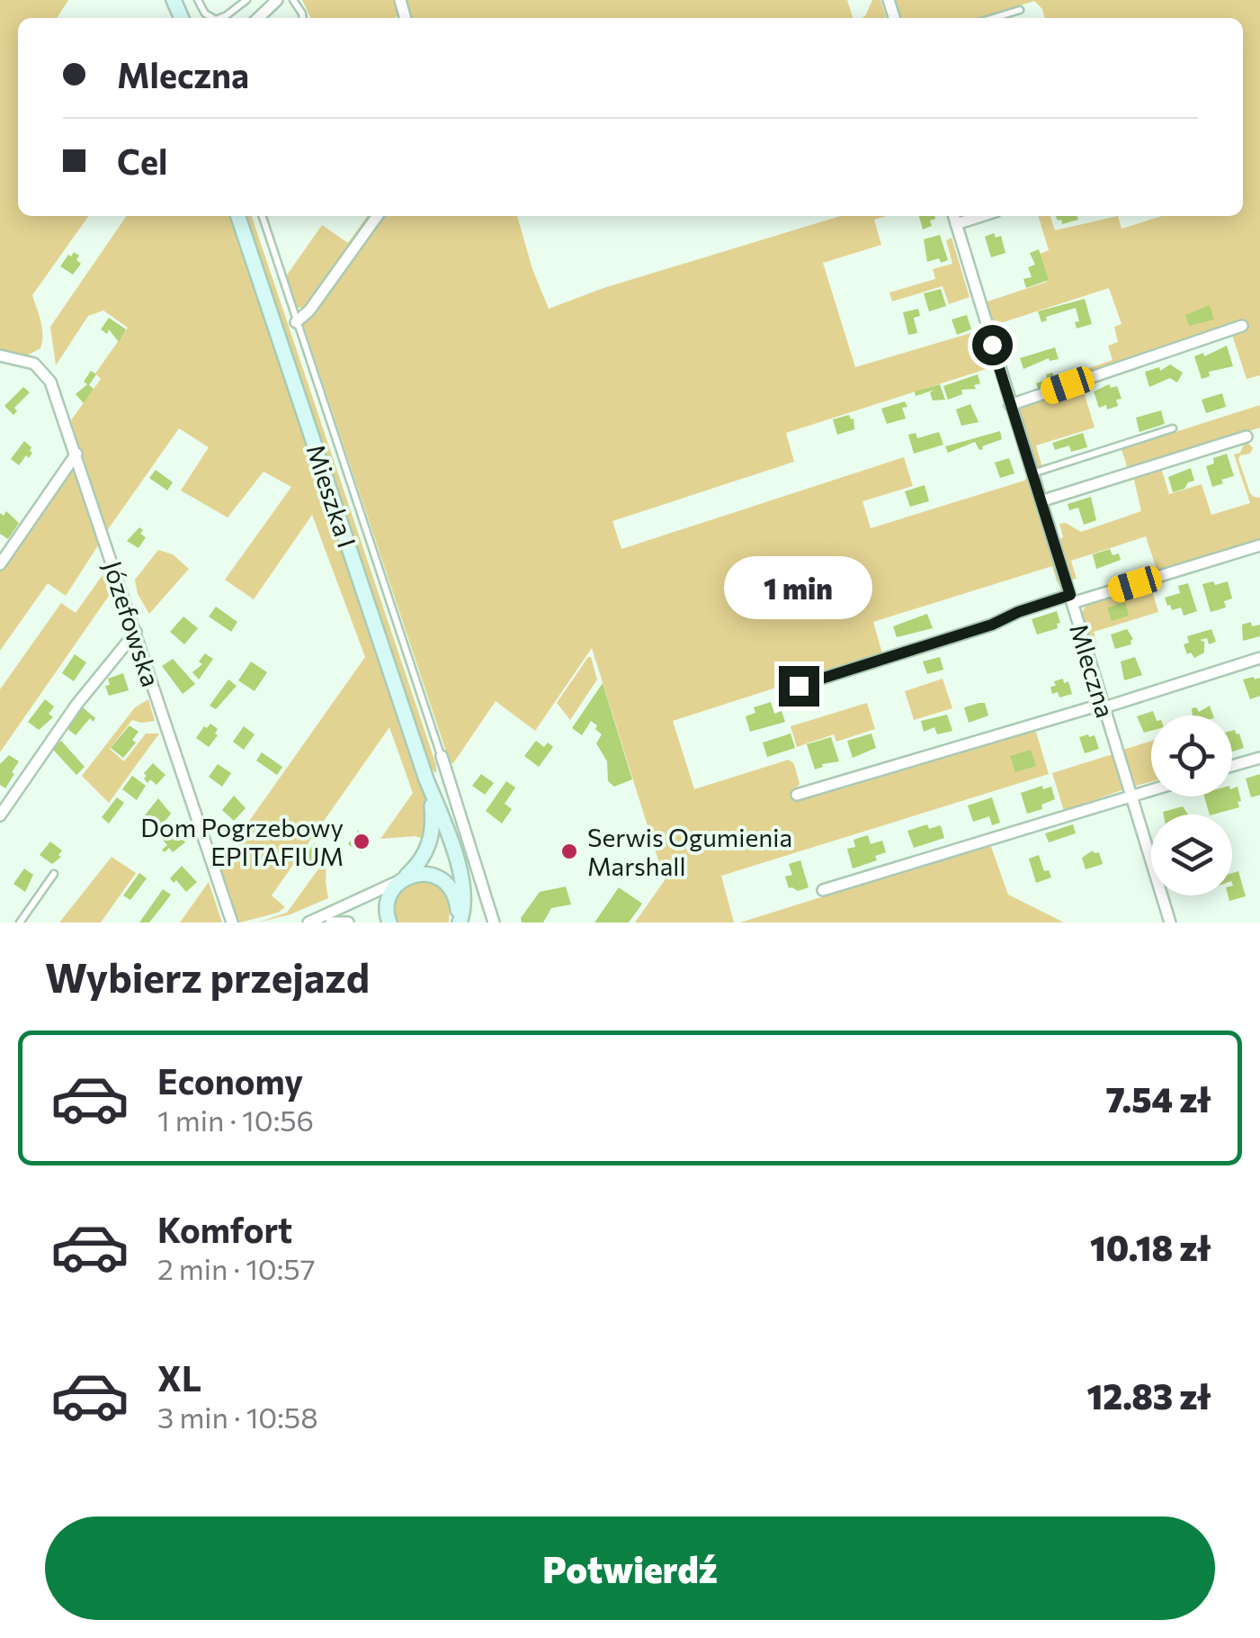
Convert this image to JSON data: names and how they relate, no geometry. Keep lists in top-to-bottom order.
{
  "streets": {
    "street": ["Mieszka I", "Józefowska", "Mleczna"]
  },
  "places": ["Dom Pogrzebowy EPITAFIUM", "Serwis Ogumienia Marshall"],
  "page": {
    "banner": ["Mleczna", "Cel"],
    "bubble": "1 min",
    "heading": "Wybierz przejazd",
    "list": [
      {
        "name": "Economy",
        "note": "1 min · 10:56",
        "value": "7.54 zł"
      },
      {
        "name": "Komfort",
        "note": "2 min · 10:57",
        "value": "10.18 zł"
      },
      {
        "name": "XL",
        "note": "3 min · 10:58",
        "value": "12.83 zł"
      }
    ],
    "buttons": "Potwierdź"
  }
}
